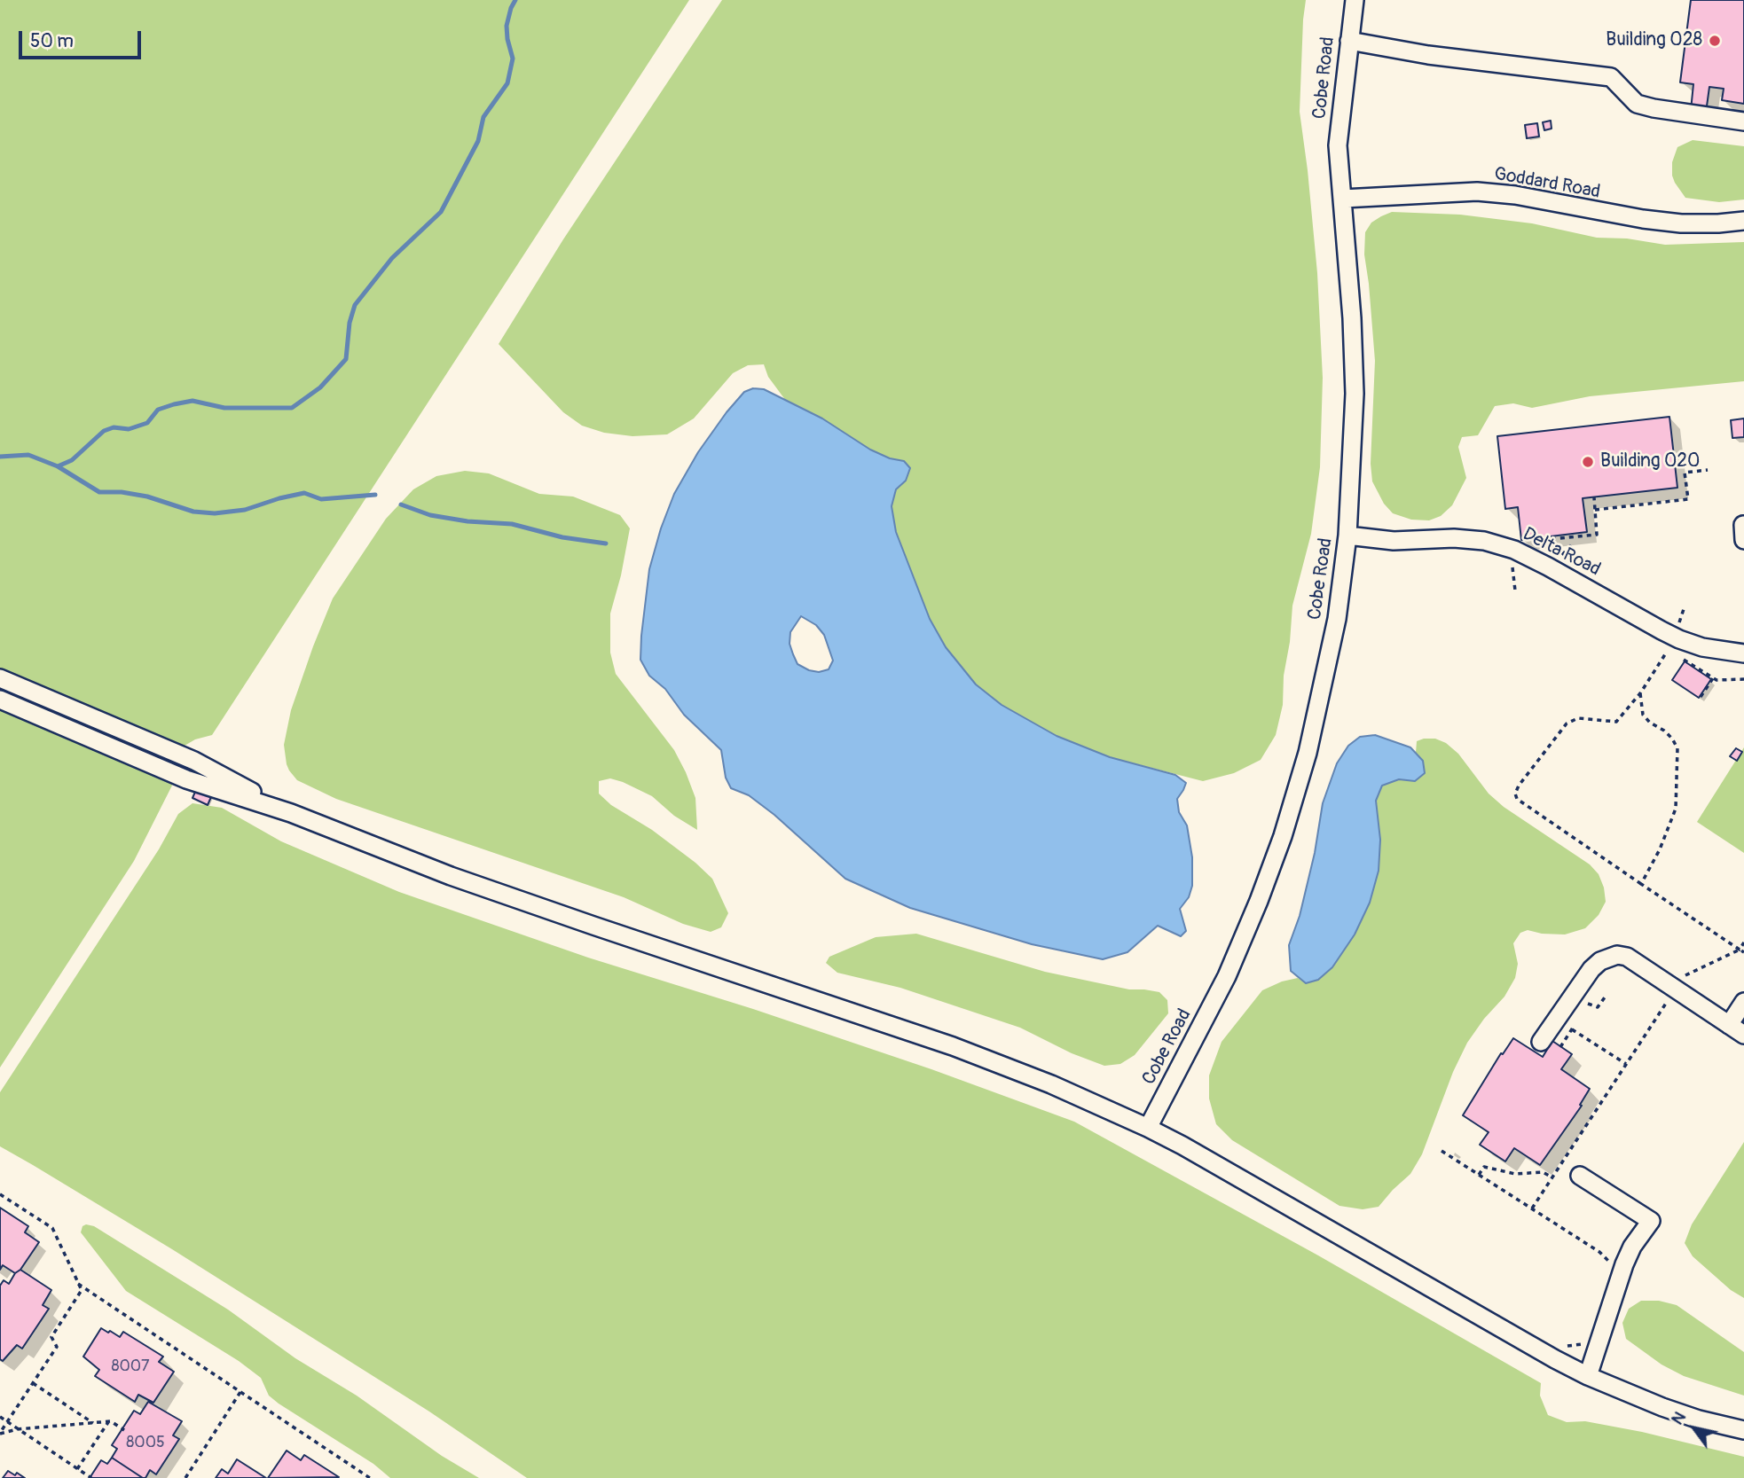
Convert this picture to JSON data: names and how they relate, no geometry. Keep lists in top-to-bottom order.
{
  "streets": {
    "street": ["Cobe Road", "Goddard Road", "Delta Road"]
  },
  "crossings": [
    ["Cobe Road", "Goddard Road"],
    ["Cobe Road", "Delta Road"]
  ],
  "places": ["Building 028", "Building 020"],
  "house_numbers": ["8007", "8005"],
  "scale_bar": "50 m",
  "north": "top left"
}
